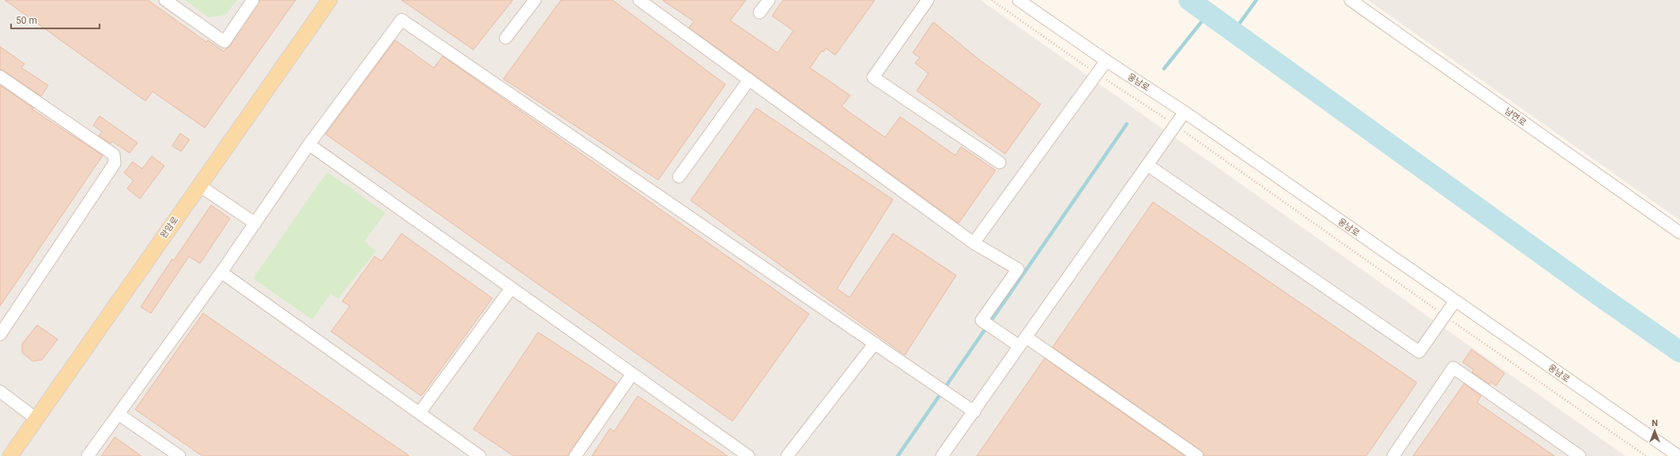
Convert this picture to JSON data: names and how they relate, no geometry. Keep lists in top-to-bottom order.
{
  "streets": {
    "main road": ["완암로"],
    "street": ["웅남로", "남면로"]
  },
  "scale_bar": "50 m",
  "north": "top"
}
